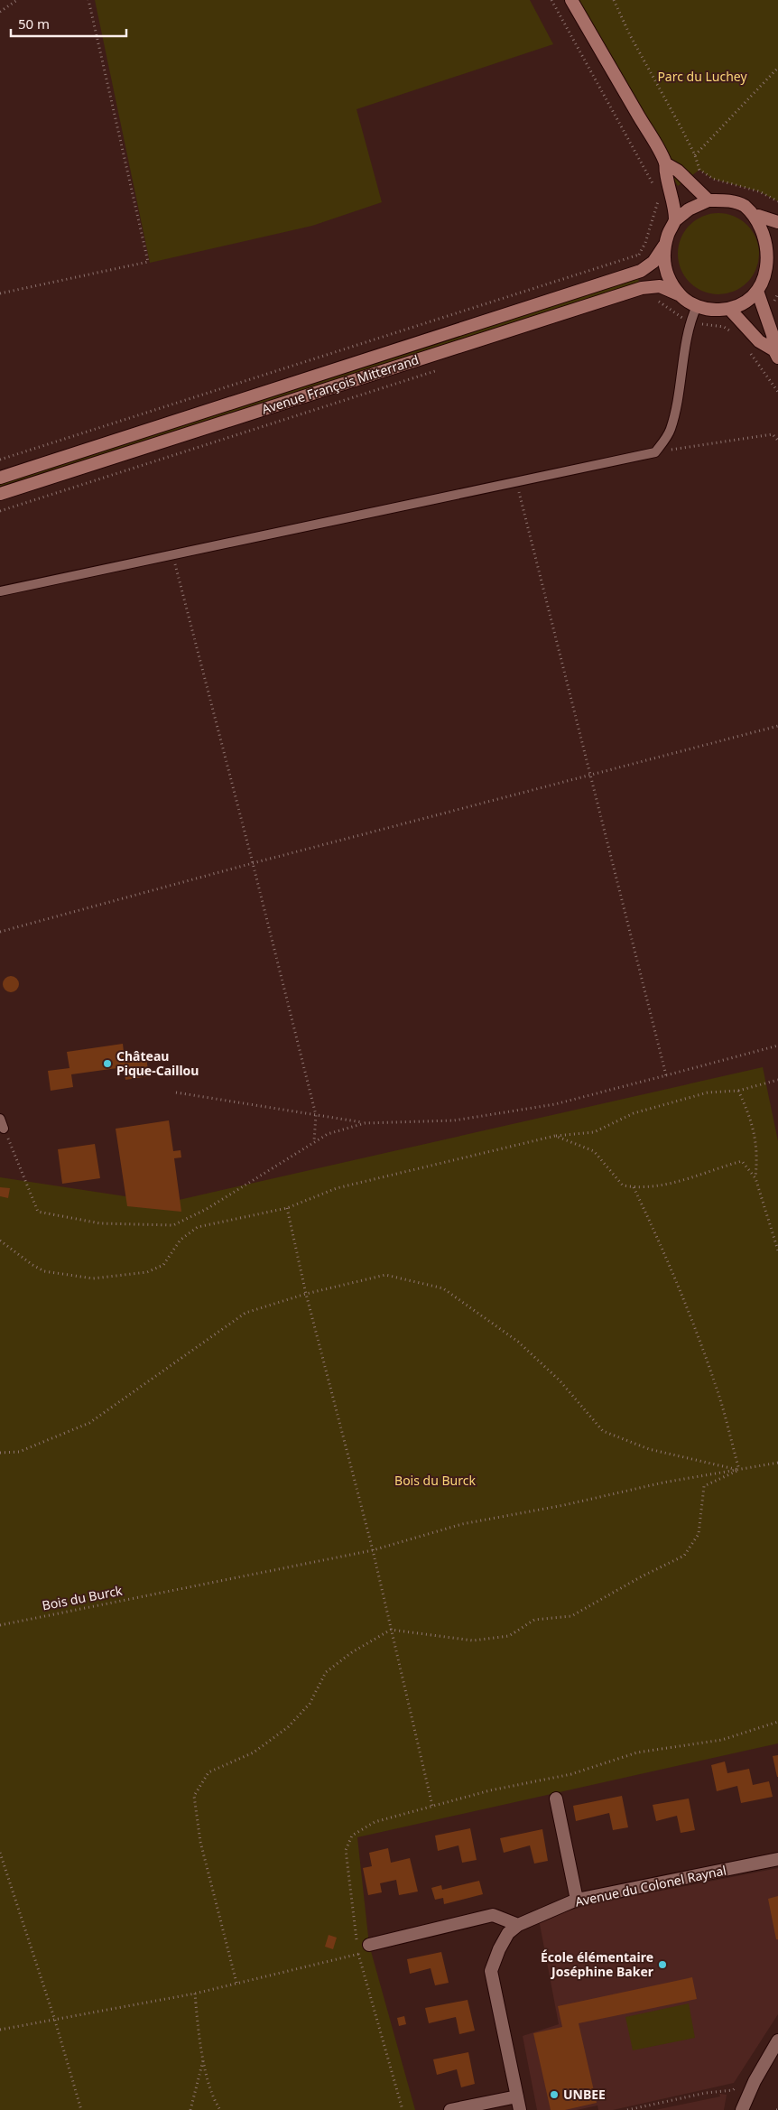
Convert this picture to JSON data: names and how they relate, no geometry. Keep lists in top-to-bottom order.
{
  "streets": {
    "main road": ["Avenue François Mitterrand"],
    "street": ["Avenue du Colonel Raynal"],
    "path": ["Bois du Burck"]
  },
  "parks": ["Parc du Luchey", "Bois du Burck"],
  "places": ["Château Pique-Caillou", "École élémentaire Joséphine Baker", "UNBEE"],
  "scale_bar": "50 m"
}
